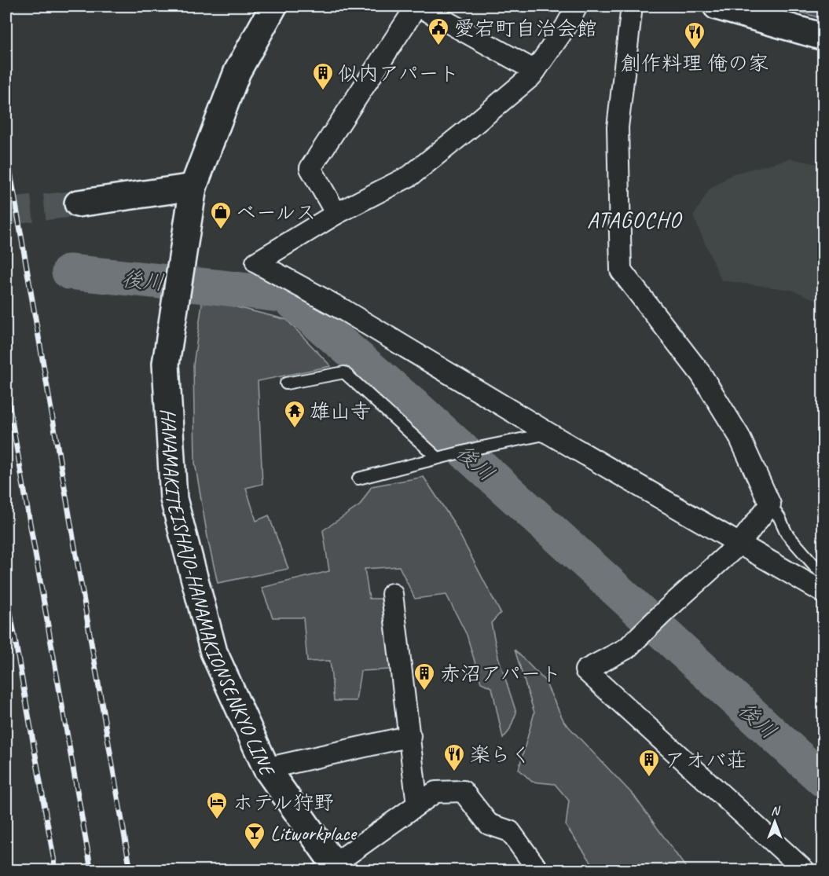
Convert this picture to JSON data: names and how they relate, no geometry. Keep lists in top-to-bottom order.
{
  "streets": {
    "street": ["HANAMAKITEISHAJO-HANAMAKIONSENKYO LINE"]
  },
  "districts": ["ATAGOCHO"],
  "water": ["後川"],
  "places": {
    "public building": ["愛宕町自治会館"],
    "restaurant": ["創作料理 俺の家", "楽らく"],
    "building": ["似内アパート", "赤沼アパート", "アオバ荘"],
    "shop": ["ベールス"],
    "temple": ["雄山寺"],
    "hotel": ["ホテル狩野"],
    "bar": ["Litworkplace"]
  },
  "north": "top"
}
